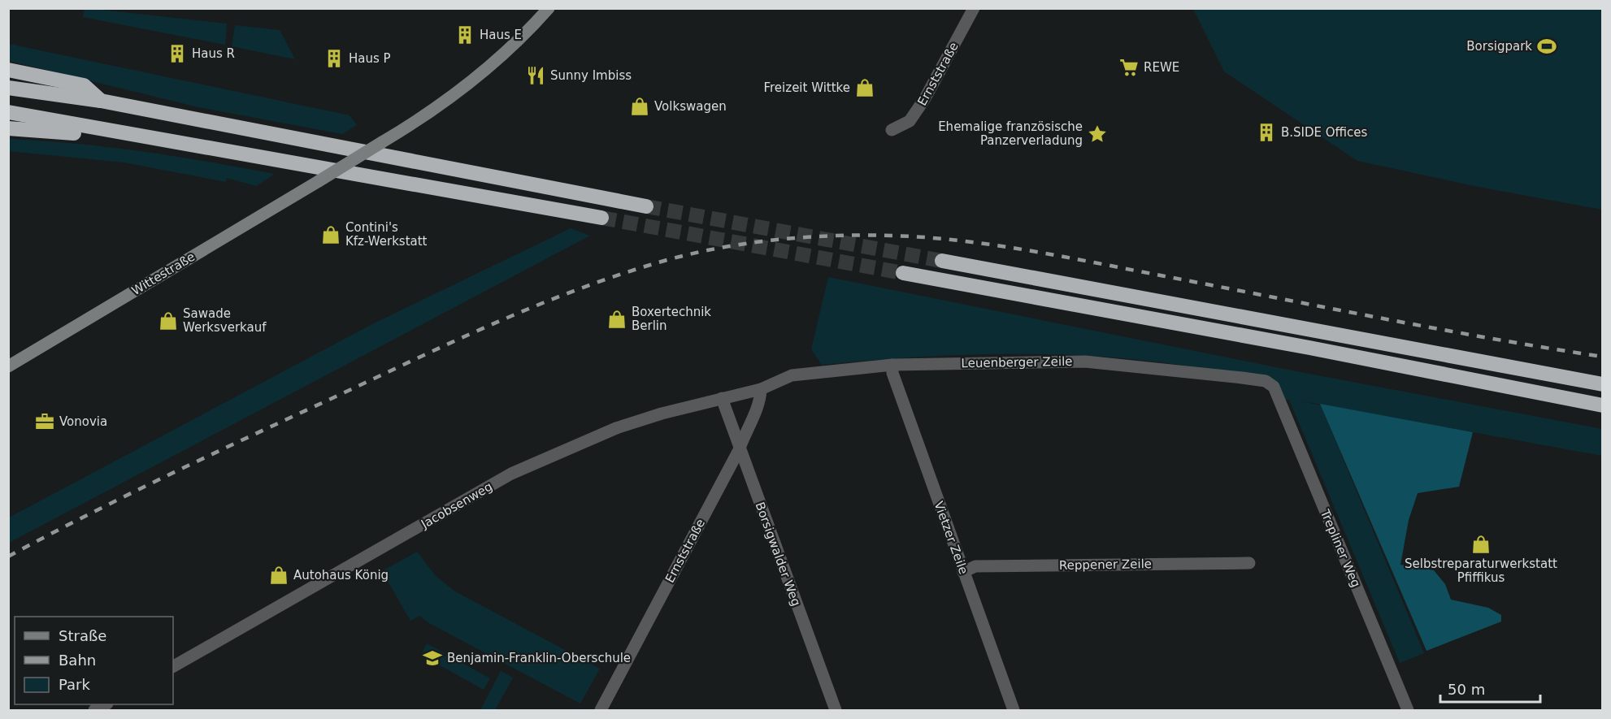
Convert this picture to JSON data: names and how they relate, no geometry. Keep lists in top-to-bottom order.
{
  "streets": {
    "main road": ["Wittestraße"],
    "street": [
      "Ernststraße",
      "Leuenberger Zeile",
      "Jacobsenweg",
      "Vietzer Zeile",
      "Trepliner Weg",
      "Borsigwalder Weg",
      "Reppener Zeile"
    ]
  },
  "crossings": [
    ["Ernststraße", "Leuenberger Zeile"],
    ["Ernststraße", "Jacobsenweg"],
    ["Ernststraße", "Borsigwalder Weg"],
    ["Leuenberger Zeile", "Jacobsenweg"],
    ["Leuenberger Zeile", "Vietzer Zeile"],
    ["Leuenberger Zeile", "Trepliner Weg"],
    ["Jacobsenweg", "Borsigwalder Weg"],
    ["Vietzer Zeile", "Reppener Zeile"]
  ],
  "places": {
    "building": [
      "Haus E",
      "Haus R",
      "Haus P",
      "B.SIDE Offices"
    ],
    "sports": ["Borsigpark"],
    "supermarket": ["REWE"],
    "restaurant": ["Sunny Imbiss"],
    "shop": [
      "Freizeit Wittke",
      "Volkswagen",
      "Contini's Kfz-Werkstatt",
      "Boxertechnik Berlin",
      "Sawade Werksverkauf",
      "Selbstreparaturwerkstatt Pfiffikus",
      "Autohaus König"
    ],
    "place": ["Ehemalige französische Panzerverladung"],
    "office": ["Vonovia"],
    "school or university": ["Benjamin-Franklin-Oberschule"]
  },
  "legend": ["Straße", "Bahn", "Park"],
  "scale_bar": "50 m"
}
